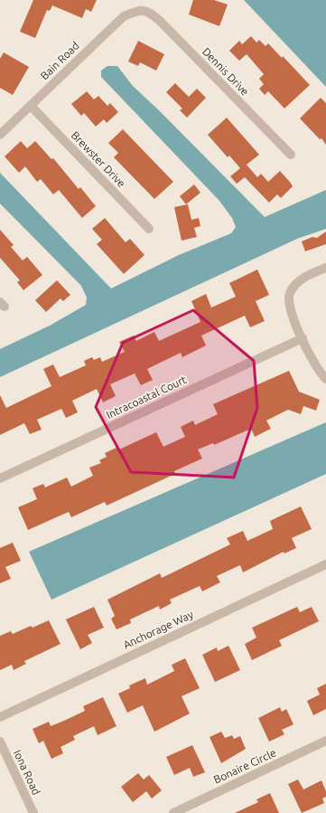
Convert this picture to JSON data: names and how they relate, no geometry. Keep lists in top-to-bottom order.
{
  "streets": {
    "street": [
      "Bain Road",
      "Dennis Drive",
      "Brewster Drive",
      "Intracoastal Court",
      "Anchorage Way",
      "Bonaire Circle",
      "Iona Road"
    ]
  },
  "crossings": [
    ["Bain Road", "Dennis Drive"],
    ["Bain Road", "Brewster Drive"]
  ]
}
